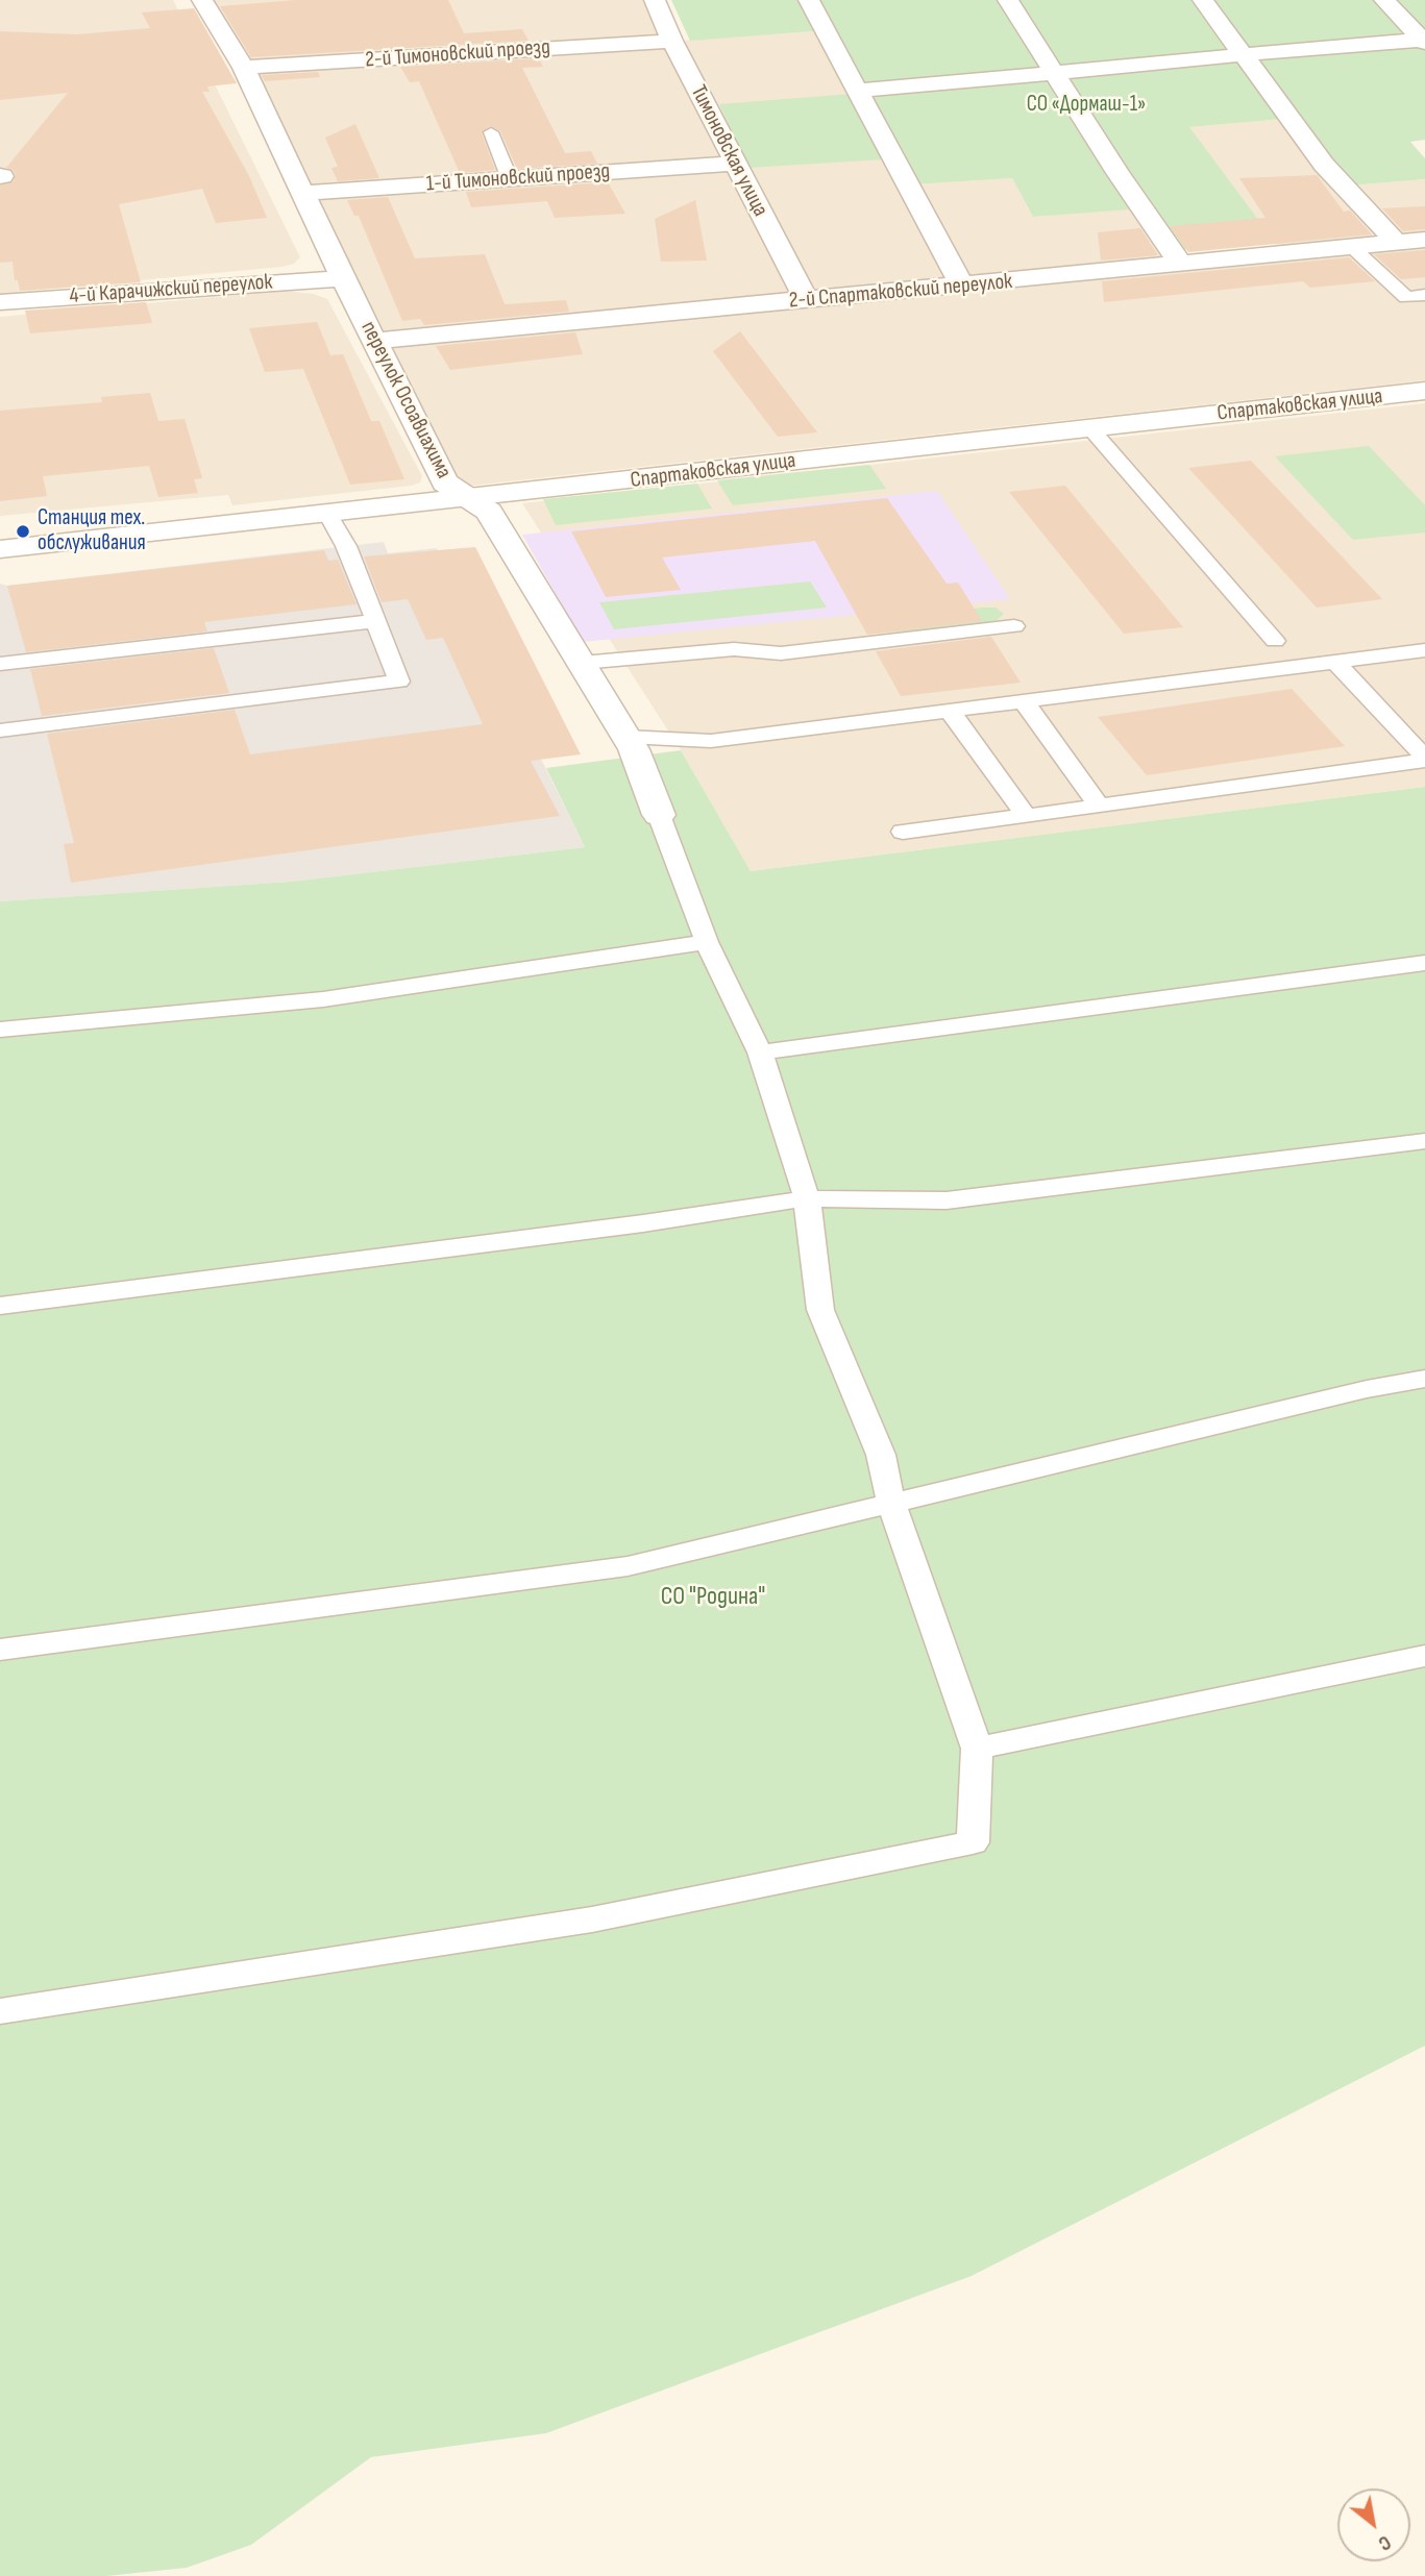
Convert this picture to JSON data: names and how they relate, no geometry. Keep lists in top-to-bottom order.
{
  "streets": {
    "street": [
      "2-й Тимоновский проезд",
      "Тимоновская улица",
      "1-й Тимоновский проезд",
      "4-й Карачижский переулок",
      "2-й Спартаковский переулок",
      "переулок Осоавиахима",
      "Спартаковская улица"
    ]
  },
  "crossings": [
    ["2-й Тимоновский проезд", "Тимоновская улица"],
    ["2-й Тимоновский проезд", "переулок Осоавиахима"],
    ["Тимоновская улица", "1-й Тимоновский проезд"],
    ["Тимоновская улица", "2-й Спартаковский переулок"],
    ["1-й Тимоновский проезд", "переулок Осоавиахима"],
    ["4-й Карачижский переулок", "переулок Осоавиахима"],
    ["2-й Спартаковский переулок", "переулок Осоавиахима"],
    ["переулок Осоавиахима", "Спартаковская улица"]
  ],
  "parks": ["СО «Дормаш-1»", "СО \"Родина\""],
  "places": ["Станция тех. обслуживания"],
  "north": "bottom right"
}
